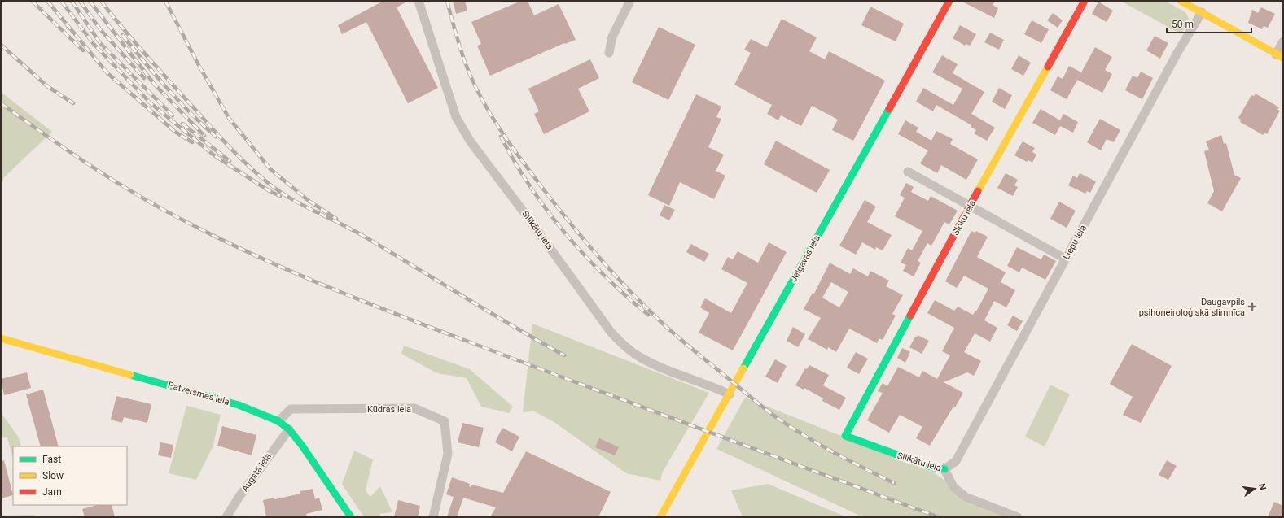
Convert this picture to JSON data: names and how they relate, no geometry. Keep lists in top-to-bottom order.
{
  "streets": {
    "street": [
      "Sloku iela",
      "Silikātu iela",
      "Liepu iela",
      "Jelgavas iela",
      "Patversmes iela",
      "Kūdras iela",
      "Augstā iela"
    ]
  },
  "crossings": [
    ["Sloku iela", "Silikātu iela"],
    ["Silikātu iela", "Liepu iela"],
    ["Silikātu iela", "Jelgavas iela"],
    ["Patversmes iela", "Kūdras iela"],
    ["Patversmes iela", "Augstā iela"]
  ],
  "places": {
    "health": ["Daugavpils psihoneiroloģiskā slimnīca"]
  },
  "legend": ["Fast", "Slow", "Jam"],
  "scale_bar": "50 m",
  "north": "right"
}
